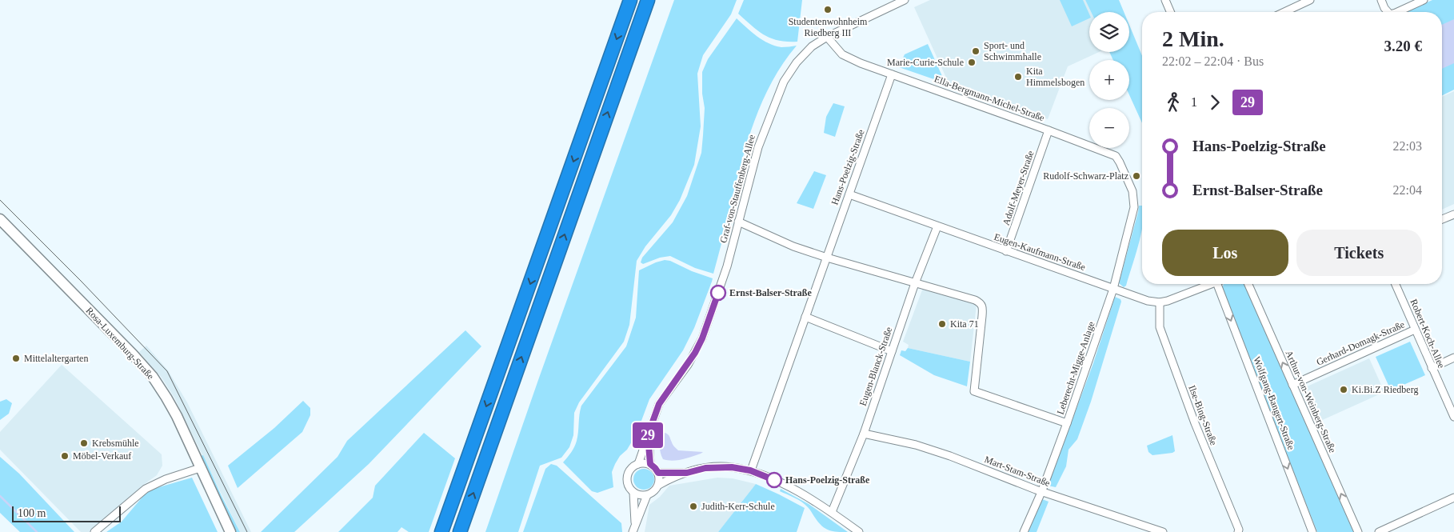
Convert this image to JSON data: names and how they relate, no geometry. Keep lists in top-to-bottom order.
{
  "streets": {
    "main road": ["Rosa-Luxemburg-Straße"],
    "street": [
      "Ella-Bergmann-Michel-Straße",
      "Hans-Poelzig-Straße",
      "Adolf-Meyer-Straße",
      "Graf-von-Stauffenberg-Allee",
      "Eugen-Kaufmann-Straße",
      "Robert-Koch-Allee",
      "Gerhard-Domagk-Straße",
      "Eugen-Blanck-Straße",
      "Leberecht-Migge-Anlage",
      "Arthur-von-Weinberg-Straße",
      "Wolfgang-Bangert-Straße",
      "Ilse-Bing-Straße",
      "Mart-Stam-Straße"
    ]
  },
  "crossings": [
    ["Ella-Bergmann-Michel-Straße", "Hans-Poelzig-Straße"],
    ["Ella-Bergmann-Michel-Straße", "Adolf-Meyer-Straße"],
    ["Ella-Bergmann-Michel-Straße", "Graf-von-Stauffenberg-Allee"],
    ["Ella-Bergmann-Michel-Straße", "Leberecht-Migge-Anlage"],
    ["Hans-Poelzig-Straße", "Eugen-Kaufmann-Straße"],
    ["Adolf-Meyer-Straße", "Eugen-Kaufmann-Straße"],
    ["Eugen-Kaufmann-Straße", "Eugen-Blanck-Straße"],
    ["Eugen-Kaufmann-Straße", "Leberecht-Migge-Anlage"],
    ["Eugen-Kaufmann-Straße", "Ilse-Bing-Straße"],
    ["Robert-Koch-Allee", "Gerhard-Domagk-Straße"],
    ["Gerhard-Domagk-Straße", "Arthur-von-Weinberg-Straße"],
    ["Eugen-Blanck-Straße", "Mart-Stam-Straße"],
    ["Leberecht-Migge-Anlage", "Mart-Stam-Straße"]
  ],
  "one_way": ["Arthur-von-Weinberg-Straße", "Wolfgang-Bangert-Straße"],
  "places": [
    "Studentenwohnheim Riedberg III",
    "Sport- und Schwimmhalle",
    "Marie-Curie-Schule",
    "Kita Himmelsbogen",
    "Rudolf-Schwarz-Platz",
    "Ernst-Balser-Straße",
    "Kita 71",
    "Mittelaltergarten",
    "Ki.Bi.Z Riedberg",
    "Krebsmühle",
    "Möbel-Verkauf",
    "Hans-Poelzig-Straße",
    "Judith-Kerr-Schule"
  ],
  "lines": ["bus line 29"],
  "scale_bar": "100 m",
  "page": {
    "on_map": "29",
    "map_buttons": ["+", "−"],
    "heading": ["2 Min.", "22:02 – 22:04 · Bus", "3.20 €"],
    "legs": ["1", "29"],
    "list": [
      {
        "name": "Hans-Poelzig-Straße",
        "value": "22:03"
      },
      {
        "name": "Ernst-Balser-Straße",
        "value": "22:04"
      }
    ],
    "buttons": ["Los", "Tickets"],
    "scale": "100 m"
  }
}
